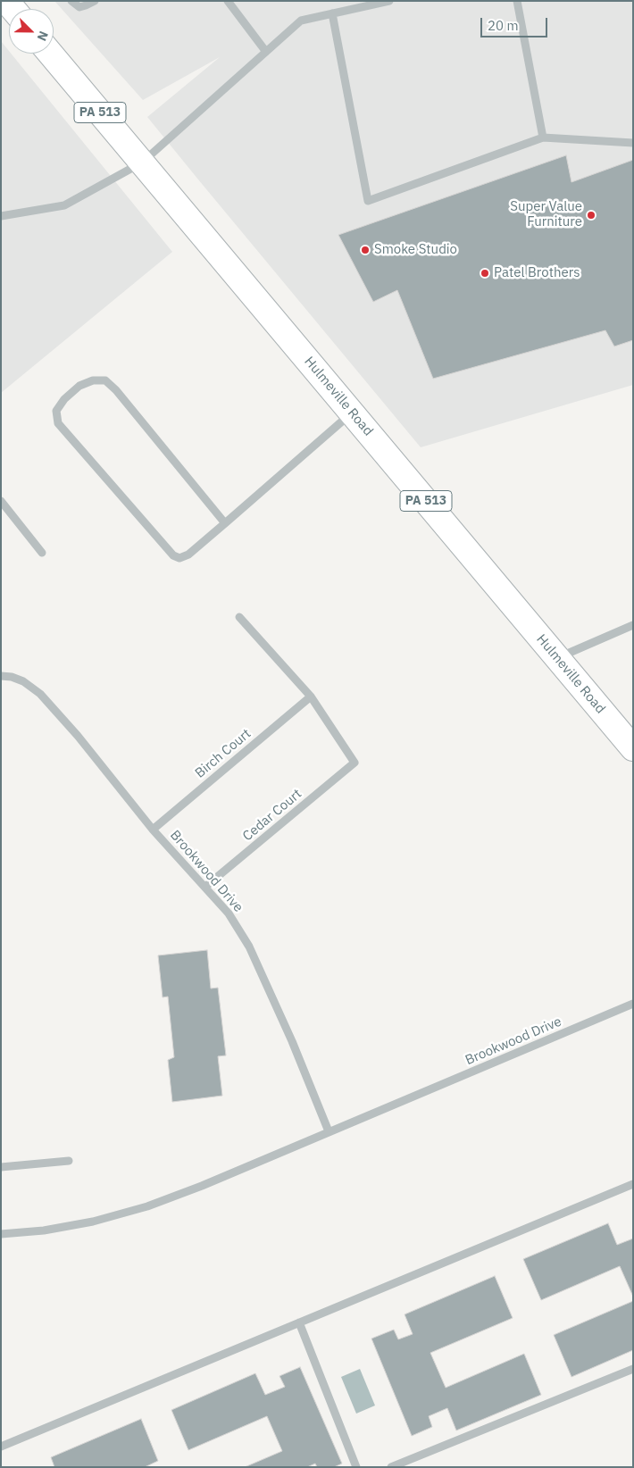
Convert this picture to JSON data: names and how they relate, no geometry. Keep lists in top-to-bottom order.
{
  "streets": {
    "main road": ["PA 513", "Hulmeville Road"],
    "street": ["Birch Court", "Cedar Court", "Brookwood Drive"]
  },
  "crossings": [
    ["Birch Court", "Cedar Court"],
    ["Birch Court", "Brookwood Drive"],
    ["Cedar Court", "Brookwood Drive"]
  ],
  "places": ["Super Value Furniture", "Smoke Studio", "Patel Brothers"],
  "scale_bar": "20 m",
  "north": "bottom right"
}
